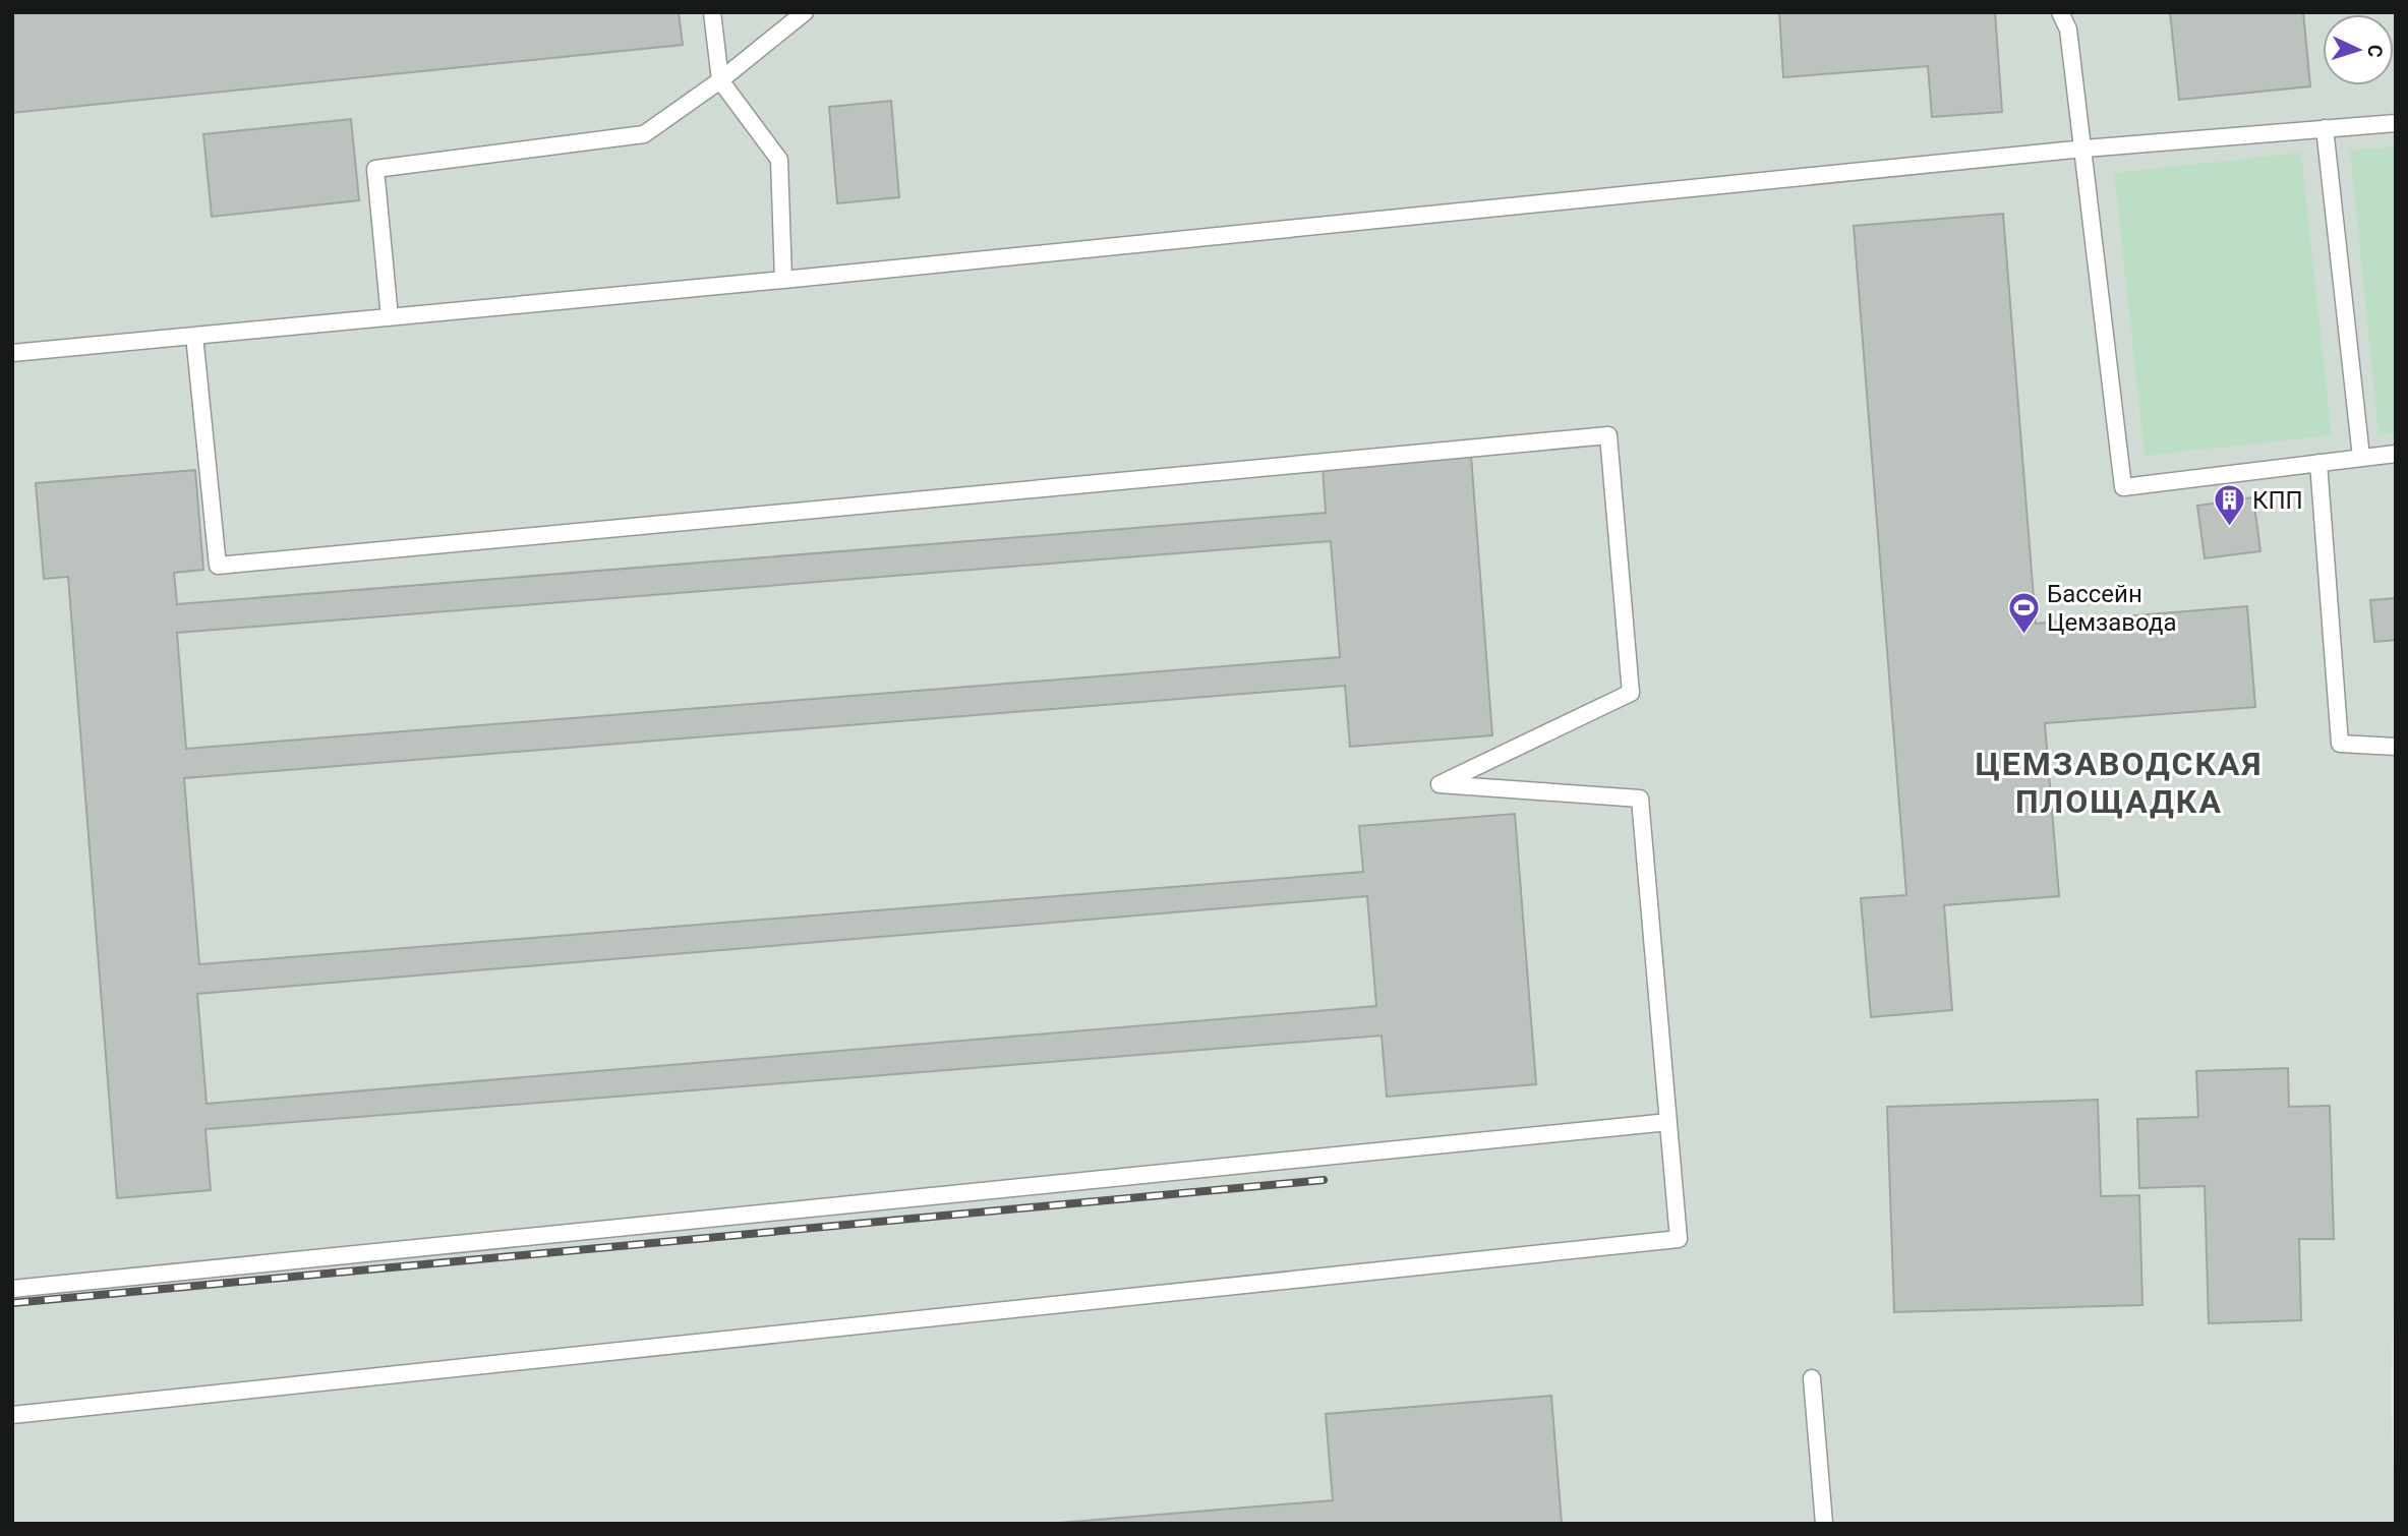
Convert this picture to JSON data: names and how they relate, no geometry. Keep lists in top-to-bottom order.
{
  "districts": ["ЦЕМЗАВОДСКАЯ ПЛОЩАДКА"],
  "places": {
    "building": ["КПП"],
    "sports": ["Бассейн Цемзавода"]
  },
  "north": "right"
}
